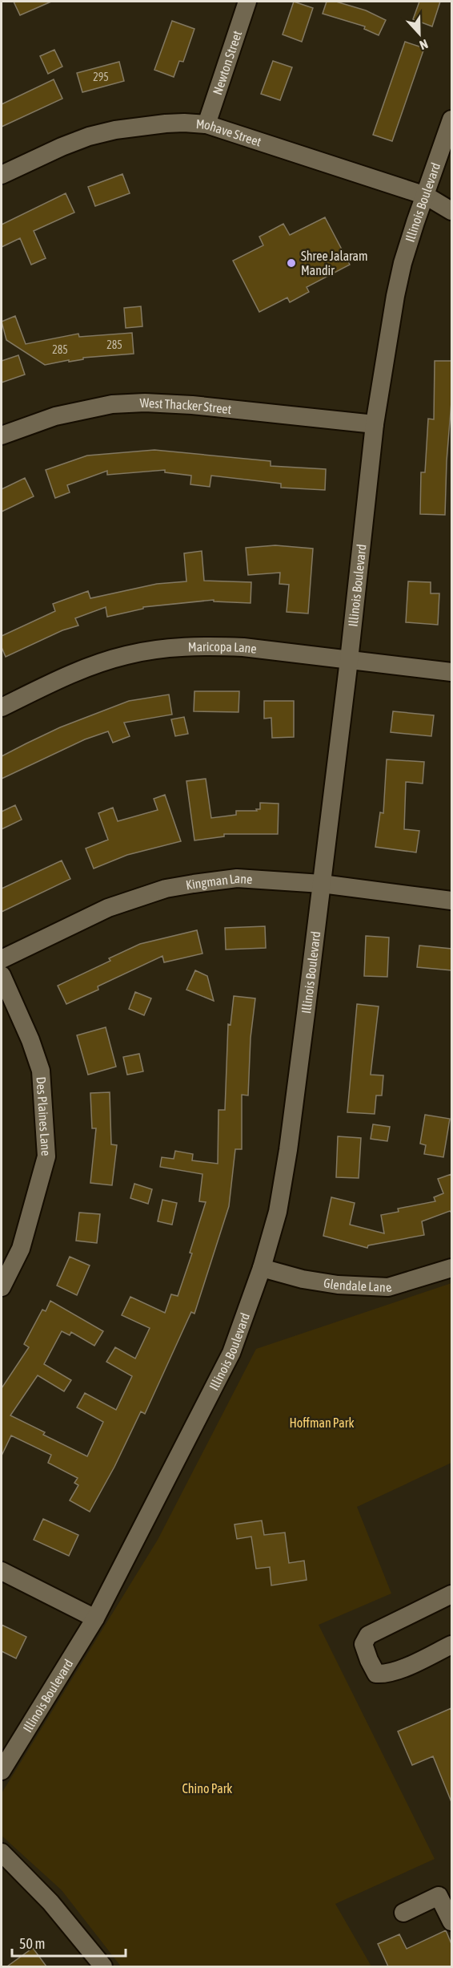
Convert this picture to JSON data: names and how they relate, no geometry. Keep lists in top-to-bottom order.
{
  "streets": {
    "street": [
      "Newton Street",
      "Mohave Street",
      "Illinois Boulevard",
      "West Thacker Street",
      "Maricopa Lane",
      "Kingman Lane",
      "Des Plaines Lane",
      "Glendale Lane"
    ]
  },
  "crossings": [
    ["Newton Street", "Mohave Street"],
    ["Mohave Street", "Illinois Boulevard"],
    ["Illinois Boulevard", "West Thacker Street"],
    ["Illinois Boulevard", "Maricopa Lane"],
    ["Illinois Boulevard", "Kingman Lane"],
    ["Illinois Boulevard", "Glendale Lane"]
  ],
  "parks": ["Hoffman Park", "Chino Park"],
  "places": ["Shree Jalaram Mandir"],
  "house_numbers": ["295", "285", "285"],
  "scale_bar": "50 m",
  "north": "bottom"
}
